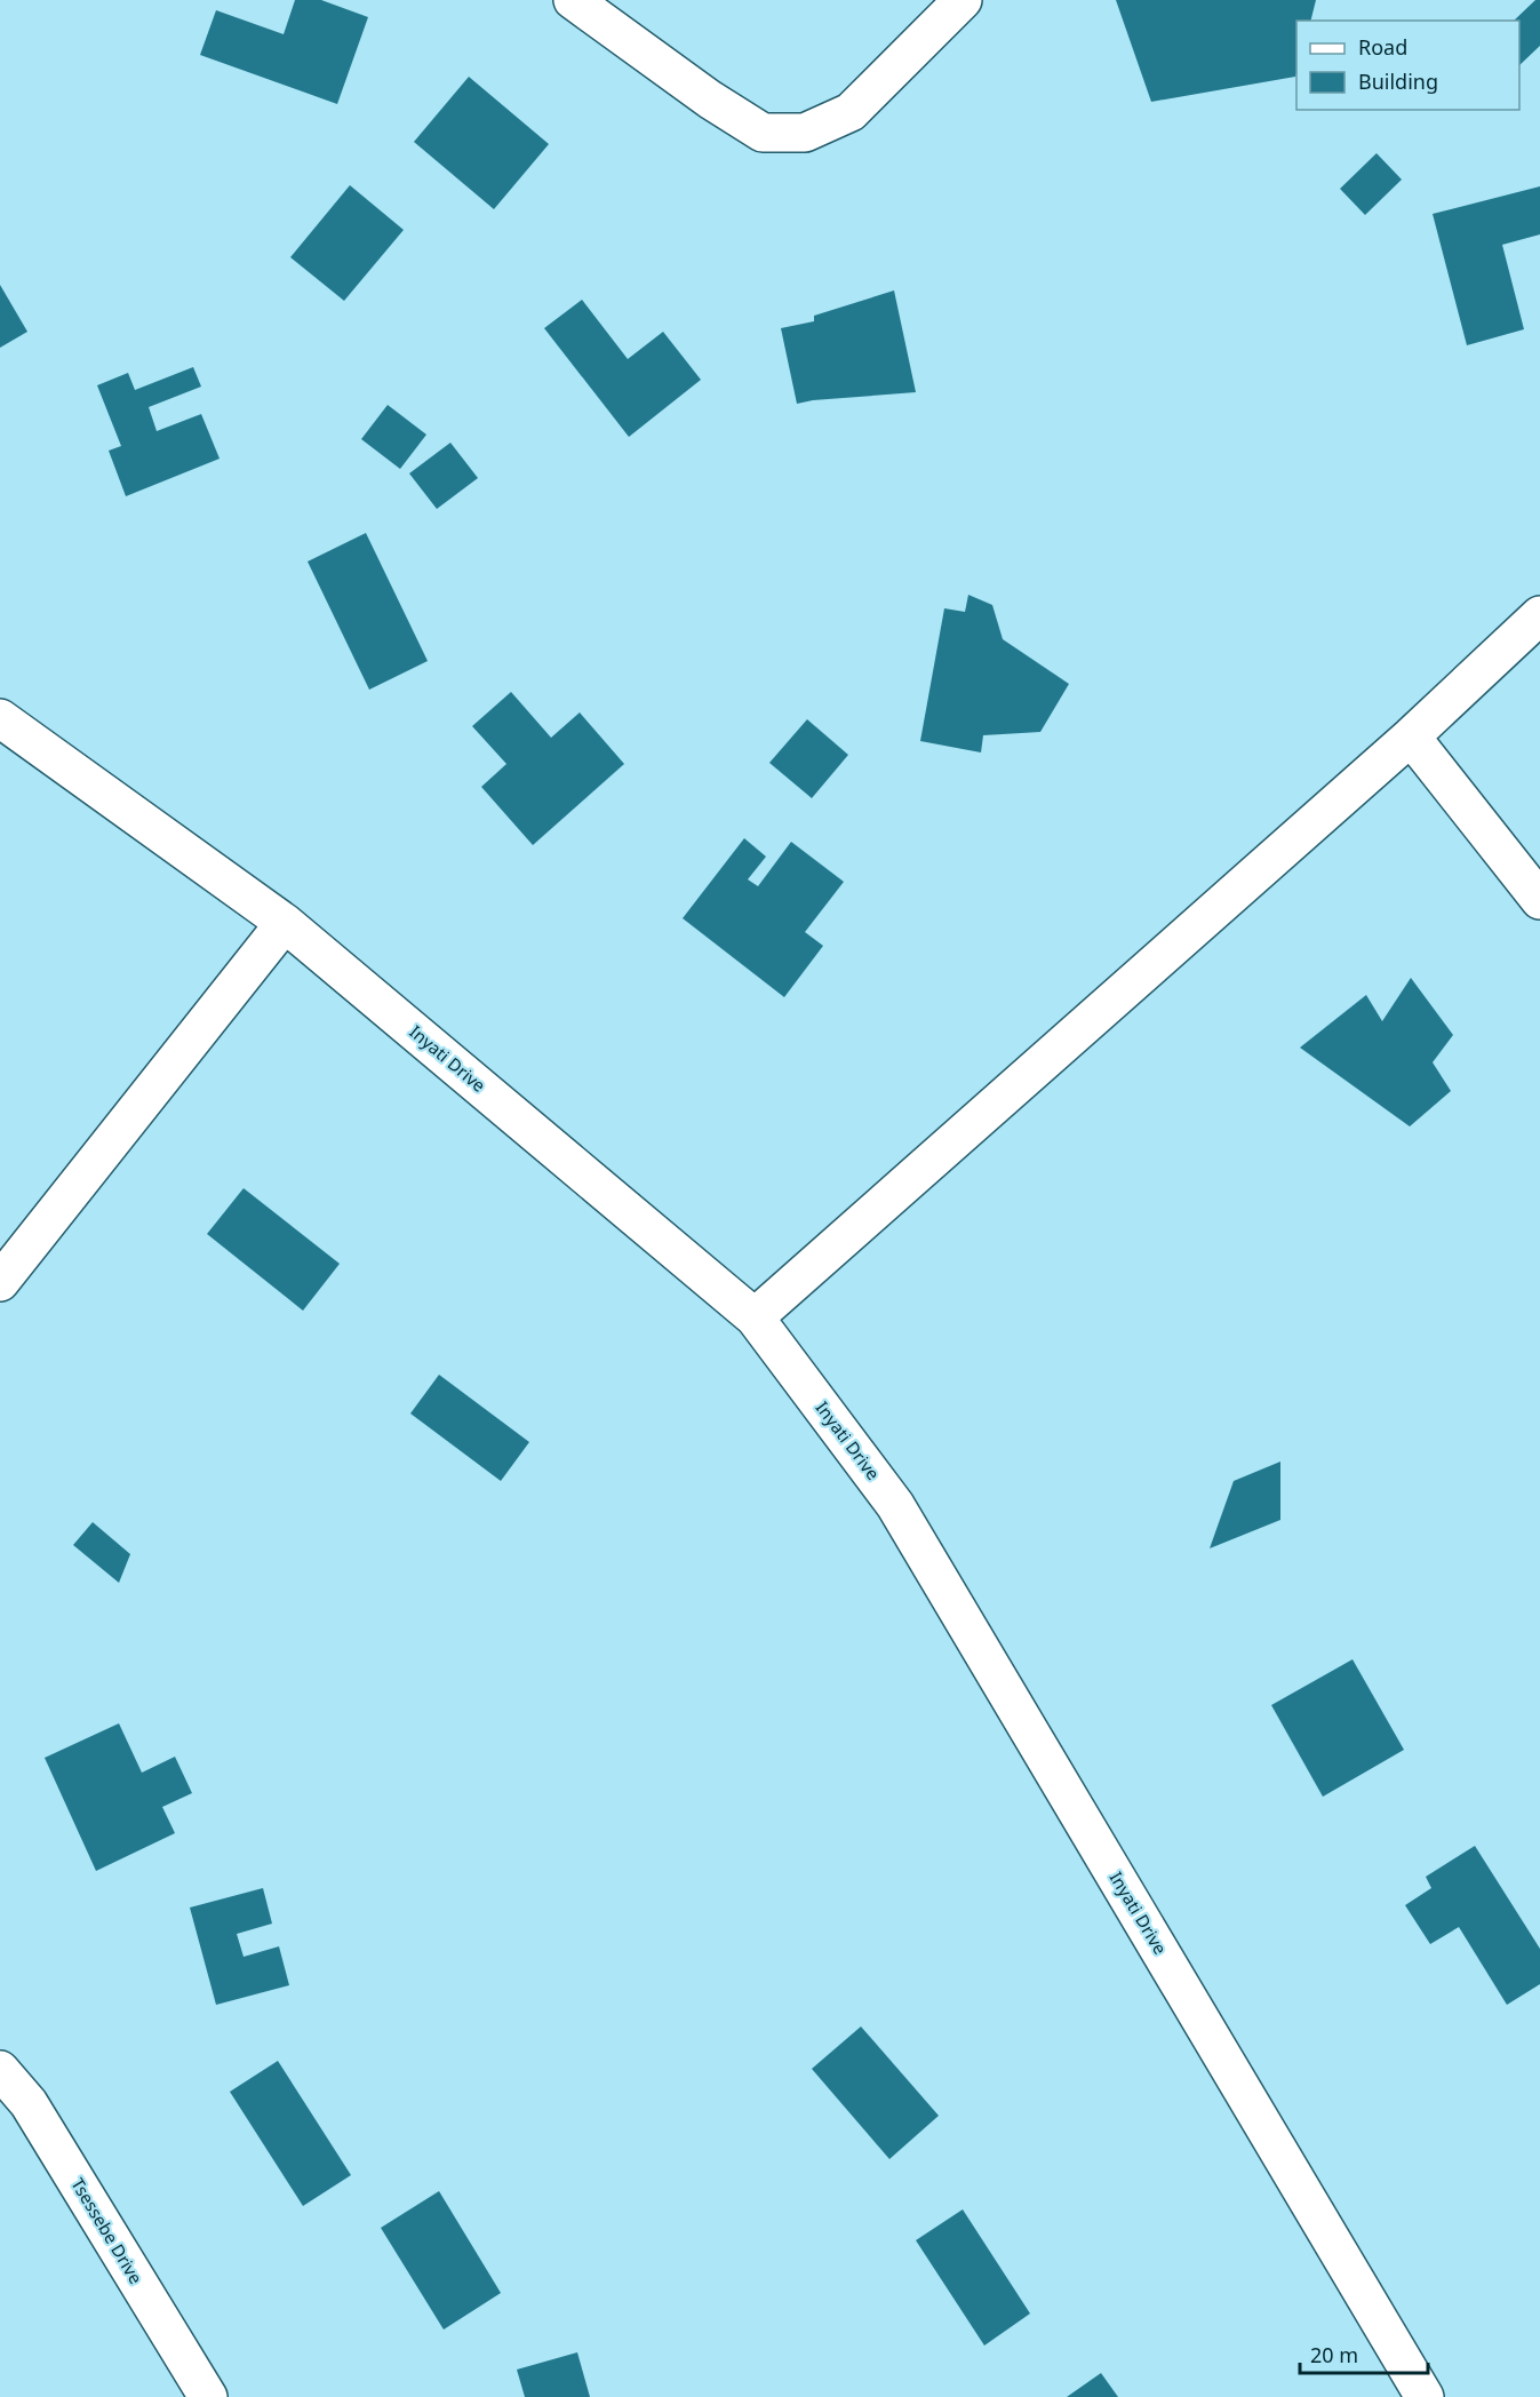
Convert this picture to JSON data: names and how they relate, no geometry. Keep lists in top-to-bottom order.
{
  "streets": {
    "street": ["Inyati Drive", "Tsessebe Drive"]
  },
  "legend": ["Road", "Building"],
  "scale_bar": "20 m"
}
